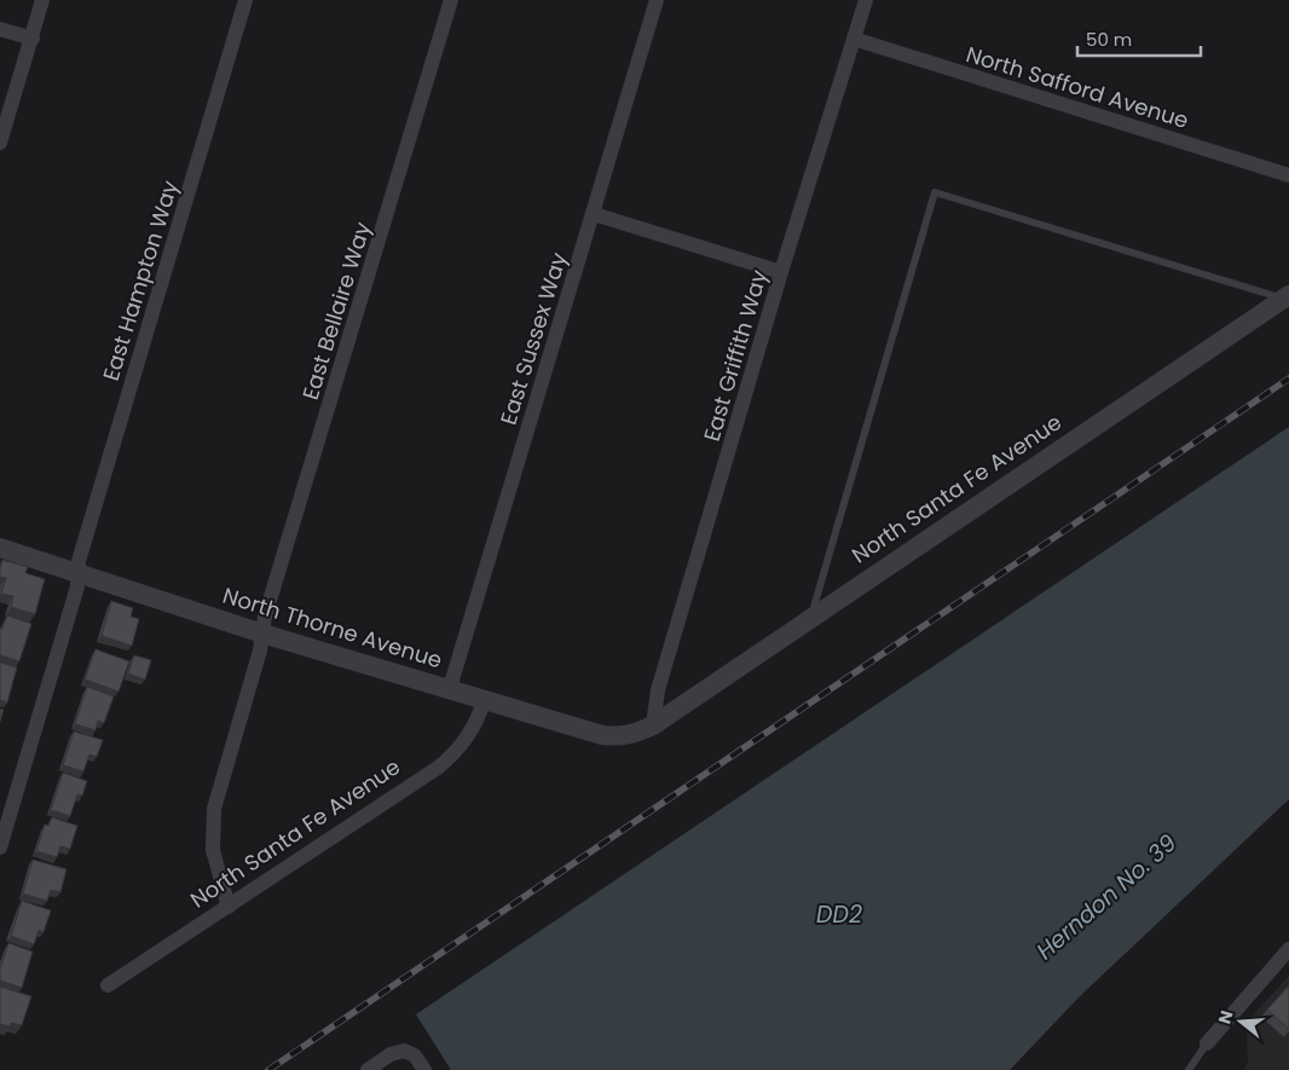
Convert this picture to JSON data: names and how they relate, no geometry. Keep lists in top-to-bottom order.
{
  "streets": {
    "street": [
      "North Safford Avenue",
      "East Hampton Way",
      "East Bellaire Way",
      "East Sussex Way",
      "East Griffith Way",
      "North Santa Fe Avenue",
      "North Thorne Avenue"
    ]
  },
  "crossings": [
    ["North Safford Avenue", "East Griffith Way"],
    ["East Hampton Way", "North Thorne Avenue"],
    ["East Bellaire Way", "North Santa Fe Avenue"],
    ["East Bellaire Way", "North Thorne Avenue"],
    ["East Sussex Way", "North Thorne Avenue"],
    ["East Griffith Way", "North Santa Fe Avenue"],
    ["East Griffith Way", "North Thorne Avenue"],
    ["North Santa Fe Avenue", "North Thorne Avenue"]
  ],
  "water": ["Herndon No. 39", "DD2"],
  "scale_bar": "50 m",
  "north": "left"
}
